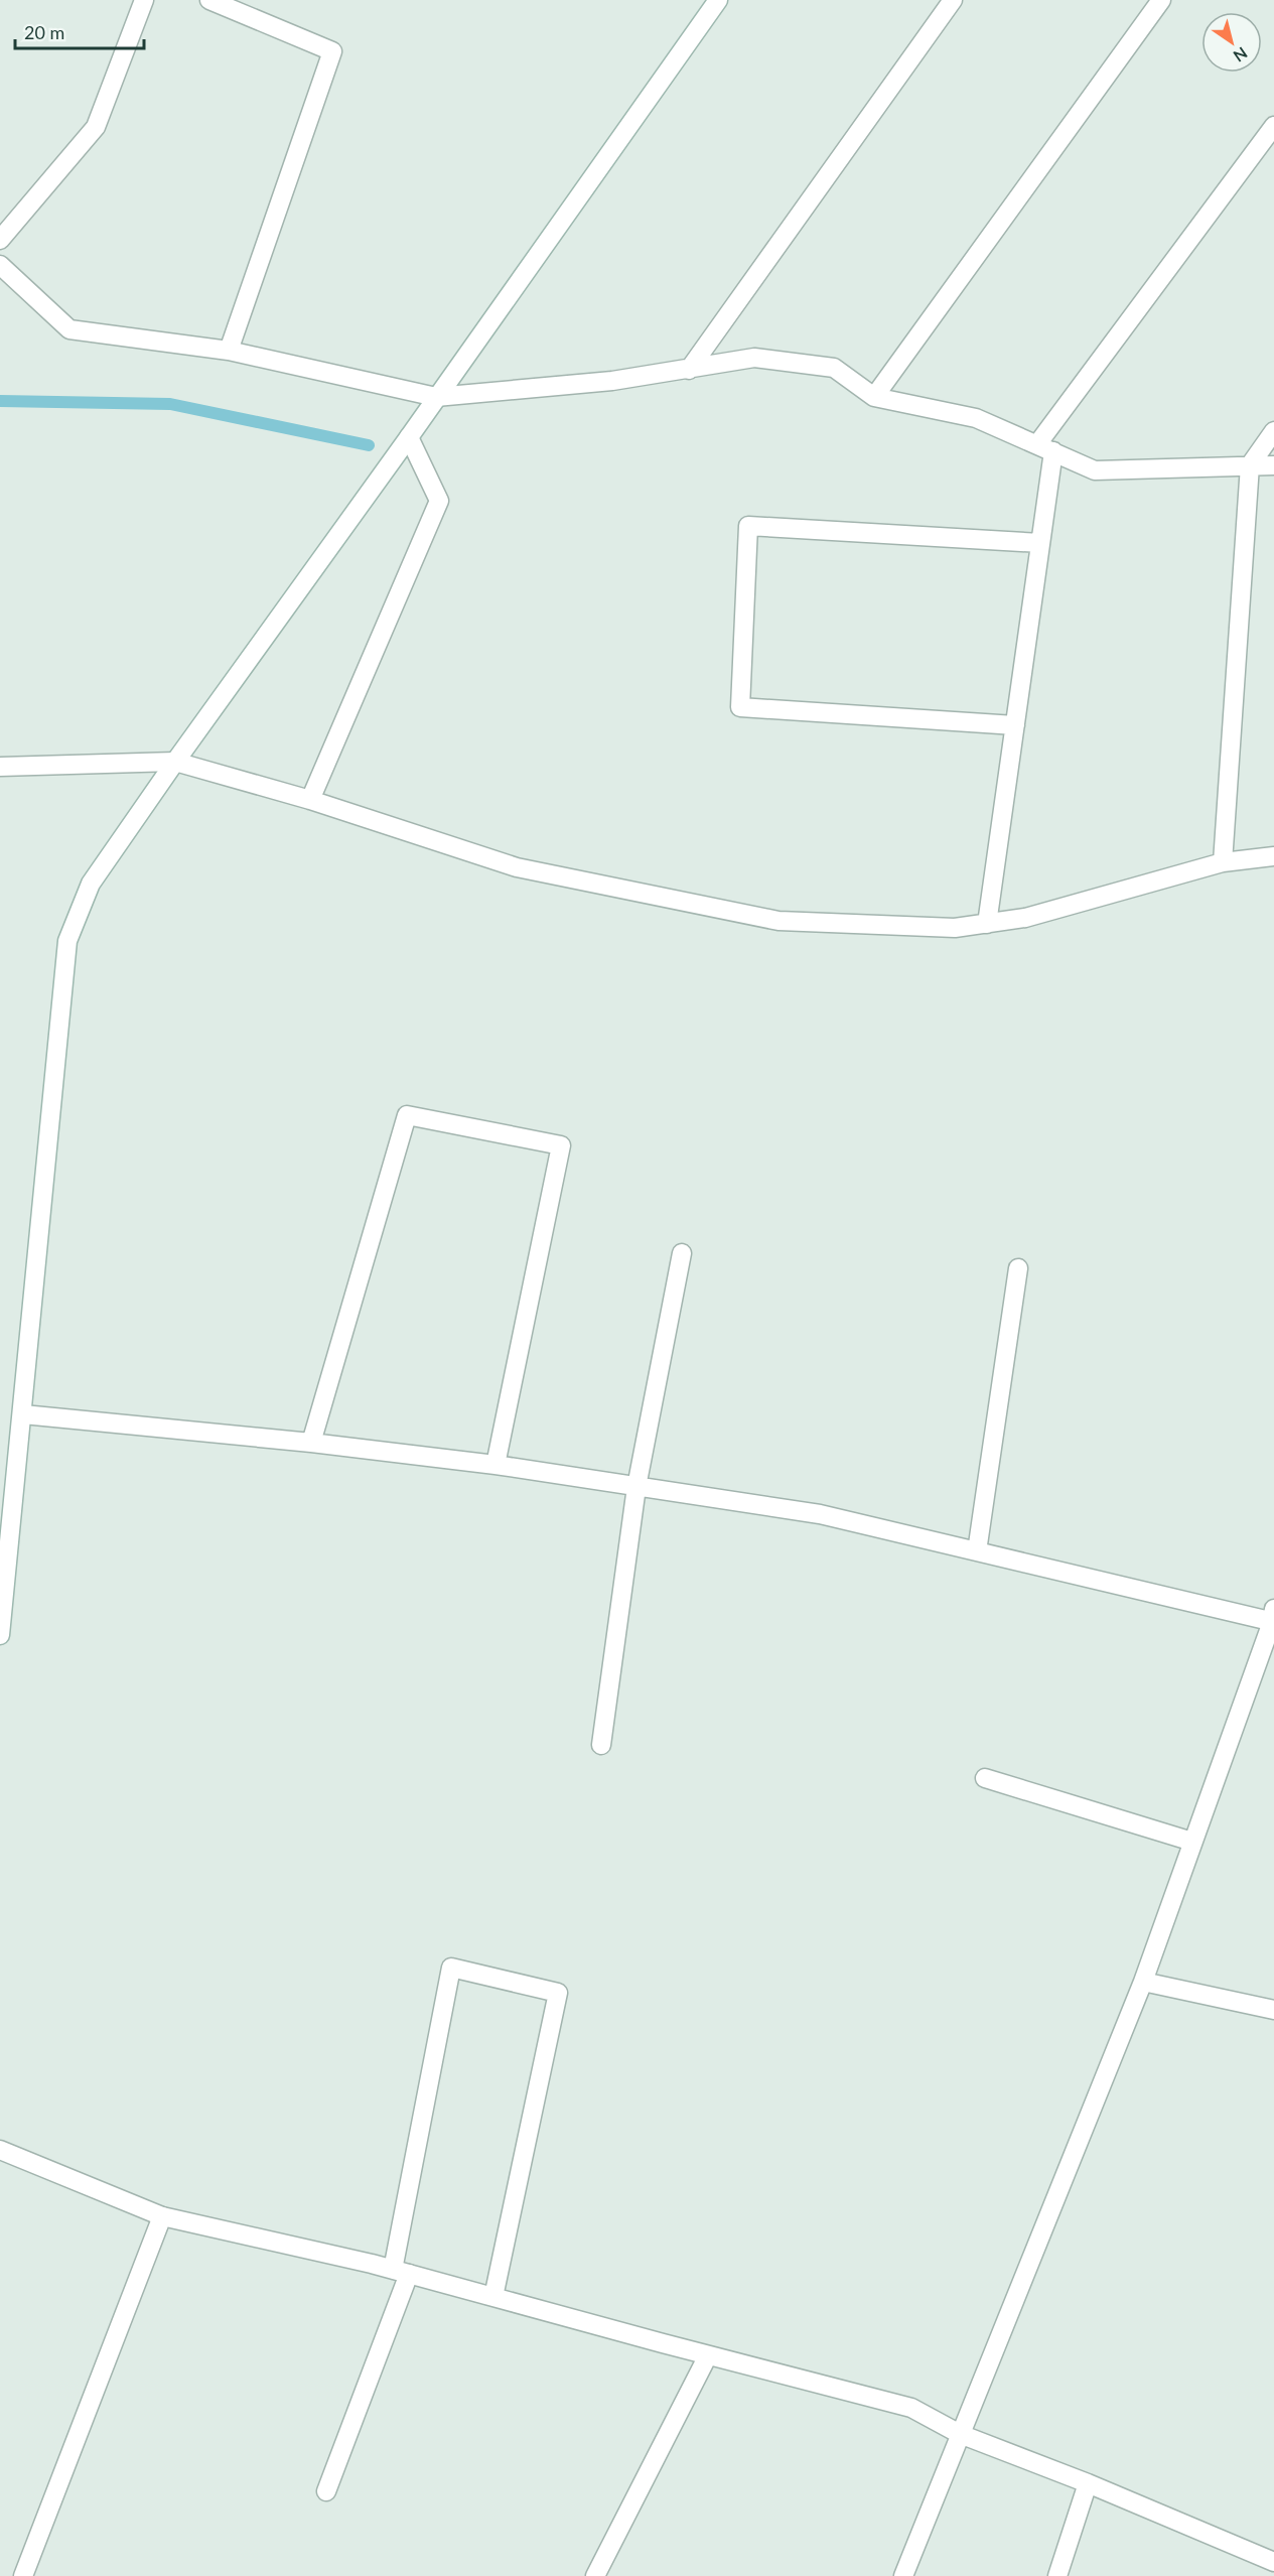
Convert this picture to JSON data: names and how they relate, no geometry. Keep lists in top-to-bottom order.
{
  "scale_bar": "20 m",
  "north": "bottom right"
}
